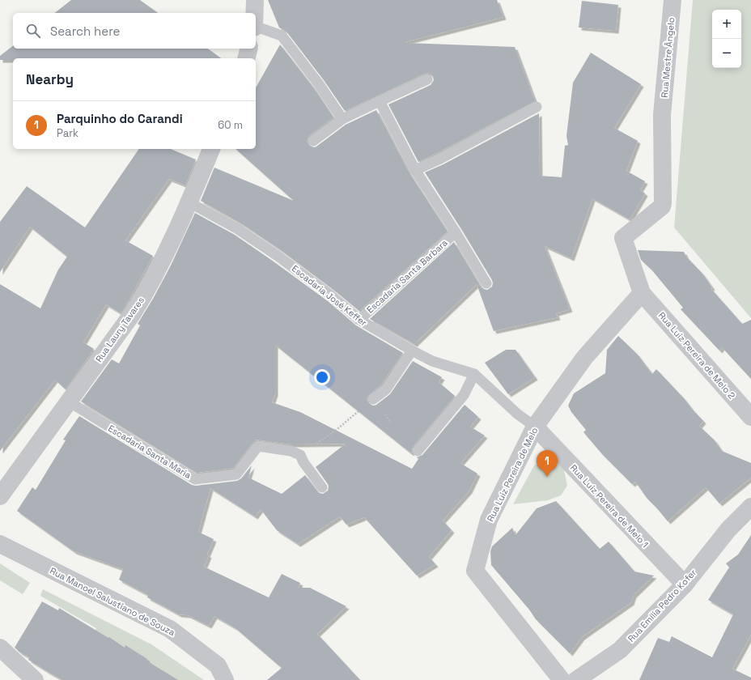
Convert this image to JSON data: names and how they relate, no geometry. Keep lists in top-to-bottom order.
{
  "streets": {
    "street": [
      "Rua Mestre Ângelo",
      "Rua Laury Tavares",
      "Rua Luiz Pereira de Melo 2",
      "Rua Luiz Pereira de Melo",
      "Rua Luiz Pereira de Melo 1",
      "Rua Manoel Salustiano de Souza",
      "Rua Emília Pedro Kofer"
    ],
    "lane": ["Escadaria Santa Barbara", "Escadaria José Keffer", "Escadaria Santa Maria"]
  },
  "crossings": [
    ["Rua Mestre Ângelo", "Rua Luiz Pereira de Melo 2"],
    ["Rua Mestre Ângelo", "Rua Luiz Pereira de Melo"],
    ["Escadaria Santa Barbara", "Escadaria José Keffer"],
    ["Escadaria José Keffer", "Rua Laury Tavares"],
    ["Escadaria José Keffer", "Rua Luiz Pereira de Melo"],
    ["Escadaria José Keffer", "Rua Luiz Pereira de Melo 1"],
    ["Rua Laury Tavares", "Escadaria Santa Maria"],
    ["Rua Luiz Pereira de Melo 2", "Rua Luiz Pereira de Melo"],
    ["Rua Luiz Pereira de Melo", "Rua Luiz Pereira de Melo 1"],
    ["Rua Luiz Pereira de Melo 1", "Rua Emília Pedro Kofer"]
  ],
  "page": {
    "map_buttons": ["+", "−"],
    "search": "Search here",
    "heading": "Nearby",
    "list": [
      {
        "mark": "1",
        "name": "Parquinho do Carandi",
        "note": "Park",
        "value": "60 m"
      }
    ],
    "pins": "1"
  }
}
